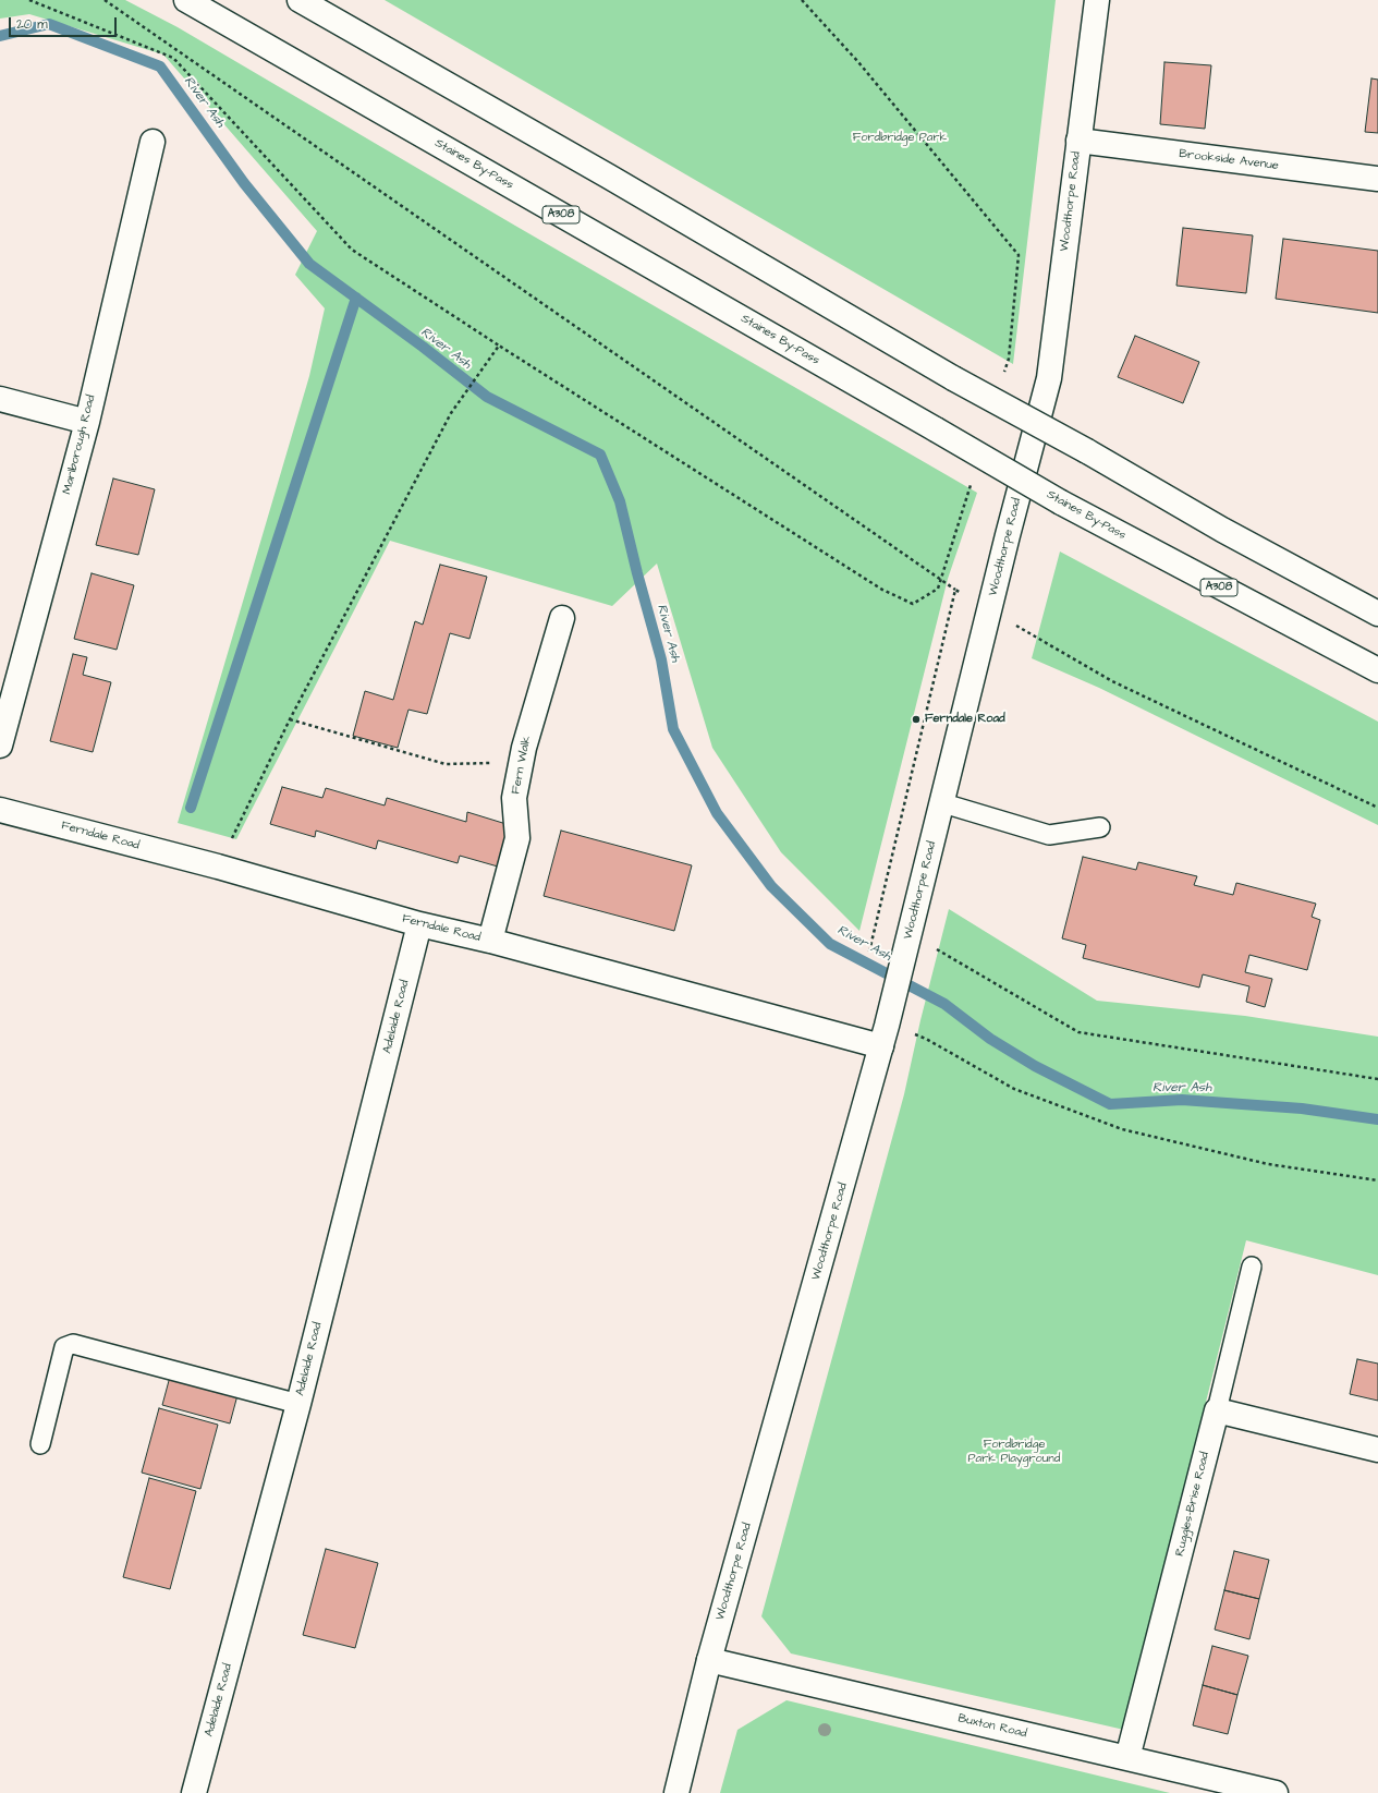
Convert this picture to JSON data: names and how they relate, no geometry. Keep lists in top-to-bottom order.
{
  "streets": {
    "main road": [
      "Brookside Avenue",
      "Staines By-Pass",
      "Woodthorpe Road",
      "A308",
      "Marlborough Road",
      "Fern Walk",
      "Ferndale Road",
      "Adelaide Road",
      "Ruggles-Brise Road",
      "Buxton Road"
    ]
  },
  "crossings": [
    ["Brookside Avenue", "Woodthorpe Road"],
    ["Woodthorpe Road", "Ferndale Road"],
    ["Woodthorpe Road", "Buxton Road"],
    ["Fern Walk", "Ferndale Road"],
    ["Ferndale Road", "Adelaide Road"],
    ["Ruggles-Brise Road", "Buxton Road"]
  ],
  "water": ["River Ash"],
  "parks": ["Fordbridge Park", "Fordbridge Park Playground"],
  "places": ["Ferndale Road"],
  "scale_bar": "20 m"
}
